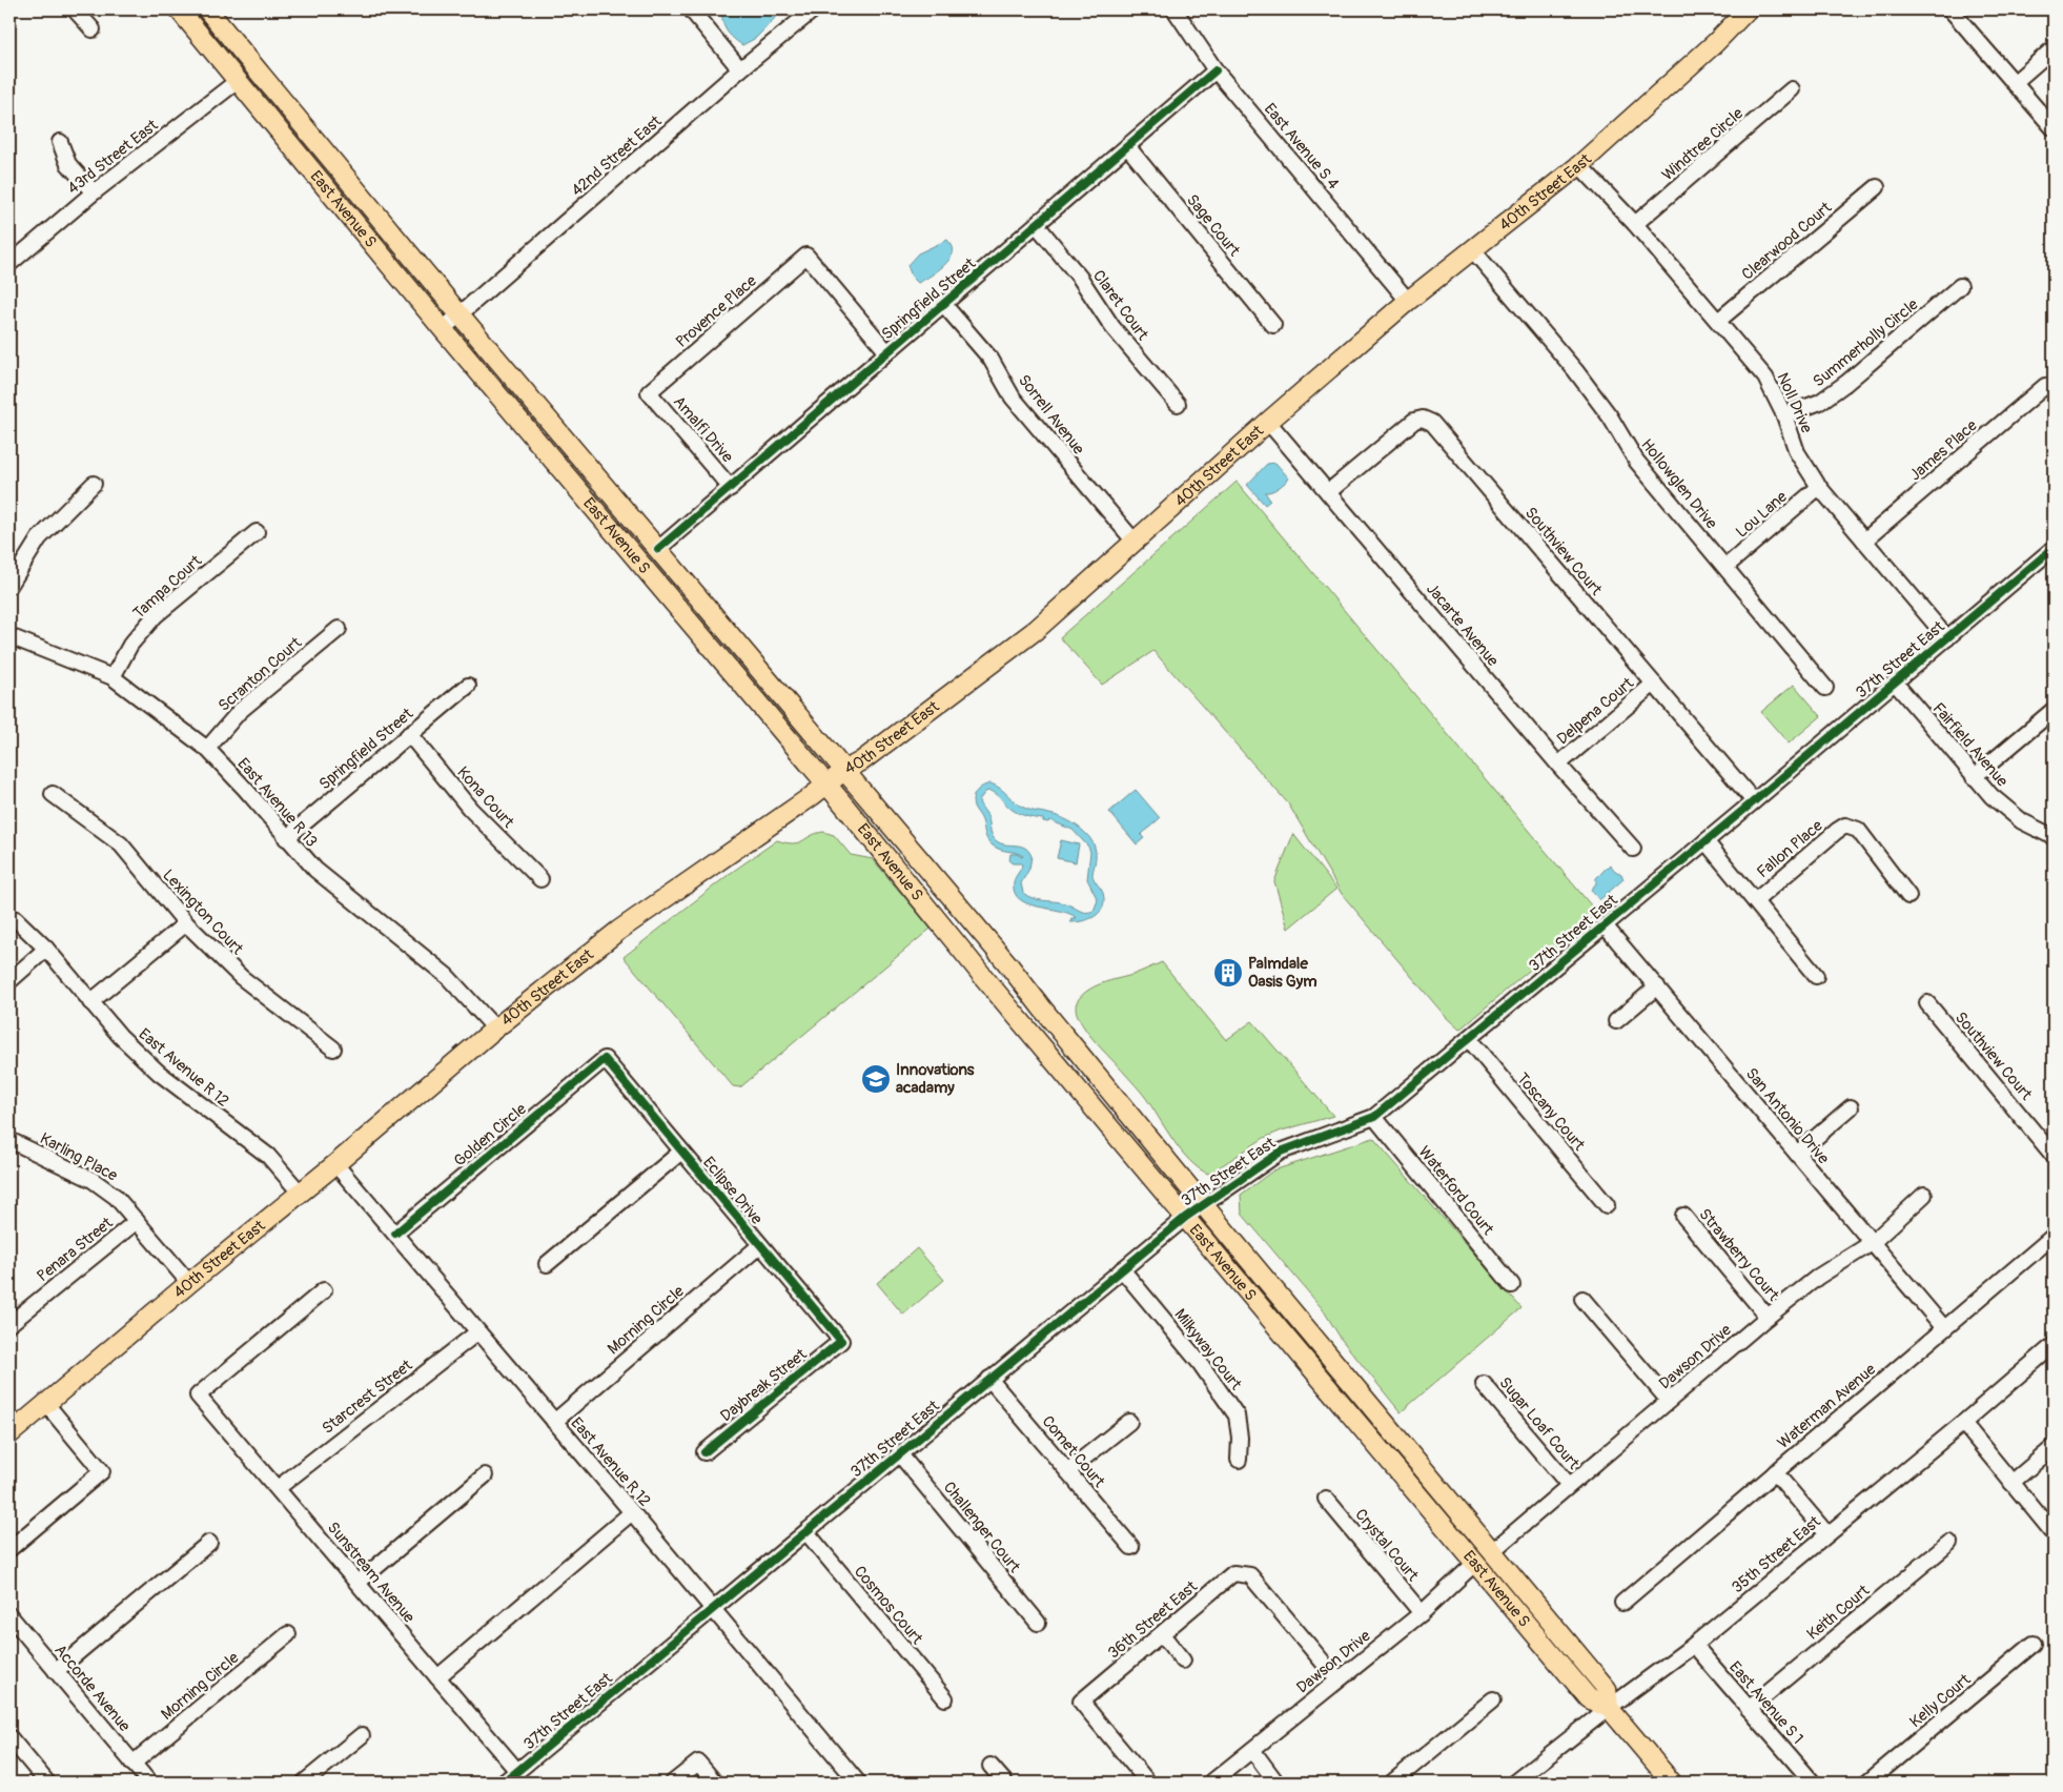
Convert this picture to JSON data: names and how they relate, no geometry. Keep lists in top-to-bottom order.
{
  "streets": {
    "main road": ["40th Street East", "East Avenue S"],
    "street": [
      "Windtree Circle",
      "East Avenue S 4",
      "42nd Street East",
      "43rd Street East",
      "Sage Court",
      "Clearwood Court",
      "Springfield Street",
      "Claret Court",
      "Provence Place",
      "Summerholly Circle",
      "Noll Drive",
      "Sorrell Avenue",
      "Amalfi Drive",
      "James Place",
      "Hollowglen Drive",
      "Lou Lane",
      "Southview Court",
      "Tampa Court",
      "Jacarte Avenue",
      "37th Street East",
      "Scranton Court",
      "Delpena Court",
      "Fairfield Avenue",
      "Kona Court",
      "East Avenue R 13",
      "Fallon Place",
      "Lexington Court",
      "East Avenue R 12",
      "Toscany Court",
      "San Antonio Drive",
      "Golden Circle",
      "Karling Place",
      "Eclipse Drive",
      "Waterford Court",
      "Penara Street",
      "Strawberry Court",
      "Morning Circle",
      "Milkyway Court",
      "Dawson Drive",
      "Daybreak Street",
      "Starcrest Street",
      "Waterman Avenue",
      "Sugar Loaf Court",
      "Comet Court",
      "Challenger Court",
      "Crystal Court",
      "35th Street East",
      "Sunstream Avenue",
      "Cosmos Court",
      "Keith Court",
      "36th Street East",
      "Accorde Avenue",
      "Kelly Court",
      "East Avenue S 1"
    ]
  },
  "crossings": [
    ["Windtree Circle", "Noll Drive"],
    ["East Avenue S 4", "40th Street East"],
    ["East Avenue S 4", "Springfield Street"],
    ["42nd Street East", "East Avenue S"],
    ["43rd Street East", "East Avenue S"],
    ["40th Street East", "East Avenue S"],
    ["40th Street East", "Noll Drive"],
    ["40th Street East", "Sorrell Avenue"],
    ["40th Street East", "Hollowglen Drive"],
    ["40th Street East", "Jacarte Avenue"],
    ["40th Street East", "East Avenue R 13"],
    ["40th Street East", "East Avenue R 12"],
    ["40th Street East", "Karling Place"],
    ["East Avenue S", "Springfield Street"],
    ["East Avenue S", "37th Street East"],
    ["East Avenue S", "Dawson Drive"],
    ["East Avenue S", "35th Street East"],
    ["Sage Court", "Springfield Street"],
    ["Clearwood Court", "Noll Drive"],
    ["Springfield Street", "Claret Court"],
    ["Springfield Street", "Provence Place"],
    ["Springfield Street", "Sorrell Avenue"],
    ["Springfield Street", "Amalfi Drive"],
    ["Springfield Street", "Kona Court"],
    ["Springfield Street", "East Avenue R 13"],
    ["Provence Place", "Amalfi Drive"],
    ["Summerholly Circle", "Noll Drive"],
    ["Noll Drive", "James Place"],
    ["Noll Drive", "Lou Lane"],
    ["Noll Drive", "37th Street East"],
    ["Hollowglen Drive", "Lou Lane"],
    ["Southview Court", "Jacarte Avenue"],
    ["Southview Court", "37th Street East"],
    ["Southview Court", "Delpena Court"],
    ["Tampa Court", "East Avenue R 13"],
    ["Jacarte Avenue", "Delpena Court"],
    ["37th Street East", "Fairfield Avenue"],
    ["37th Street East", "East Avenue R 12"],
    ["37th Street East", "Toscany Court"],
    ["37th Street East", "San Antonio Drive"],
    ["37th Street East", "Waterford Court"],
    ["37th Street East", "Milkyway Court"],
    ["37th Street East", "Comet Court"],
    ["37th Street East", "Challenger Court"],
    ["37th Street East", "Sunstream Avenue"],
    ["37th Street East", "Cosmos Court"],
    ["Scranton Court", "East Avenue R 13"],
    ["East Avenue R 12", "Golden Circle"],
    ["East Avenue R 12", "Morning Circle"],
    ["East Avenue R 12", "Starcrest Street"],
    ["San Antonio Drive", "Dawson Drive"],
    ["San Antonio Drive", "Waterman Avenue"],
    ["Golden Circle", "Eclipse Drive"],
    ["Karling Place", "Penara Street"],
    ["Eclipse Drive", "Morning Circle"],
    ["Eclipse Drive", "Daybreak Street"],
    ["Strawberry Court", "Dawson Drive"],
    ["Morning Circle", "Accorde Avenue"],
    ["Dawson Drive", "Sugar Loaf Court"],
    ["Dawson Drive", "Crystal Court"],
    ["Dawson Drive", "36th Street East"],
    ["Starcrest Street", "Sunstream Avenue"],
    ["35th Street East", "East Avenue S 1"],
    ["Keith Court", "East Avenue S 1"]
  ],
  "places": {
    "building": ["Palmdale Oasis Gym"],
    "school or university": ["Innovations acadamy"]
  }
}
